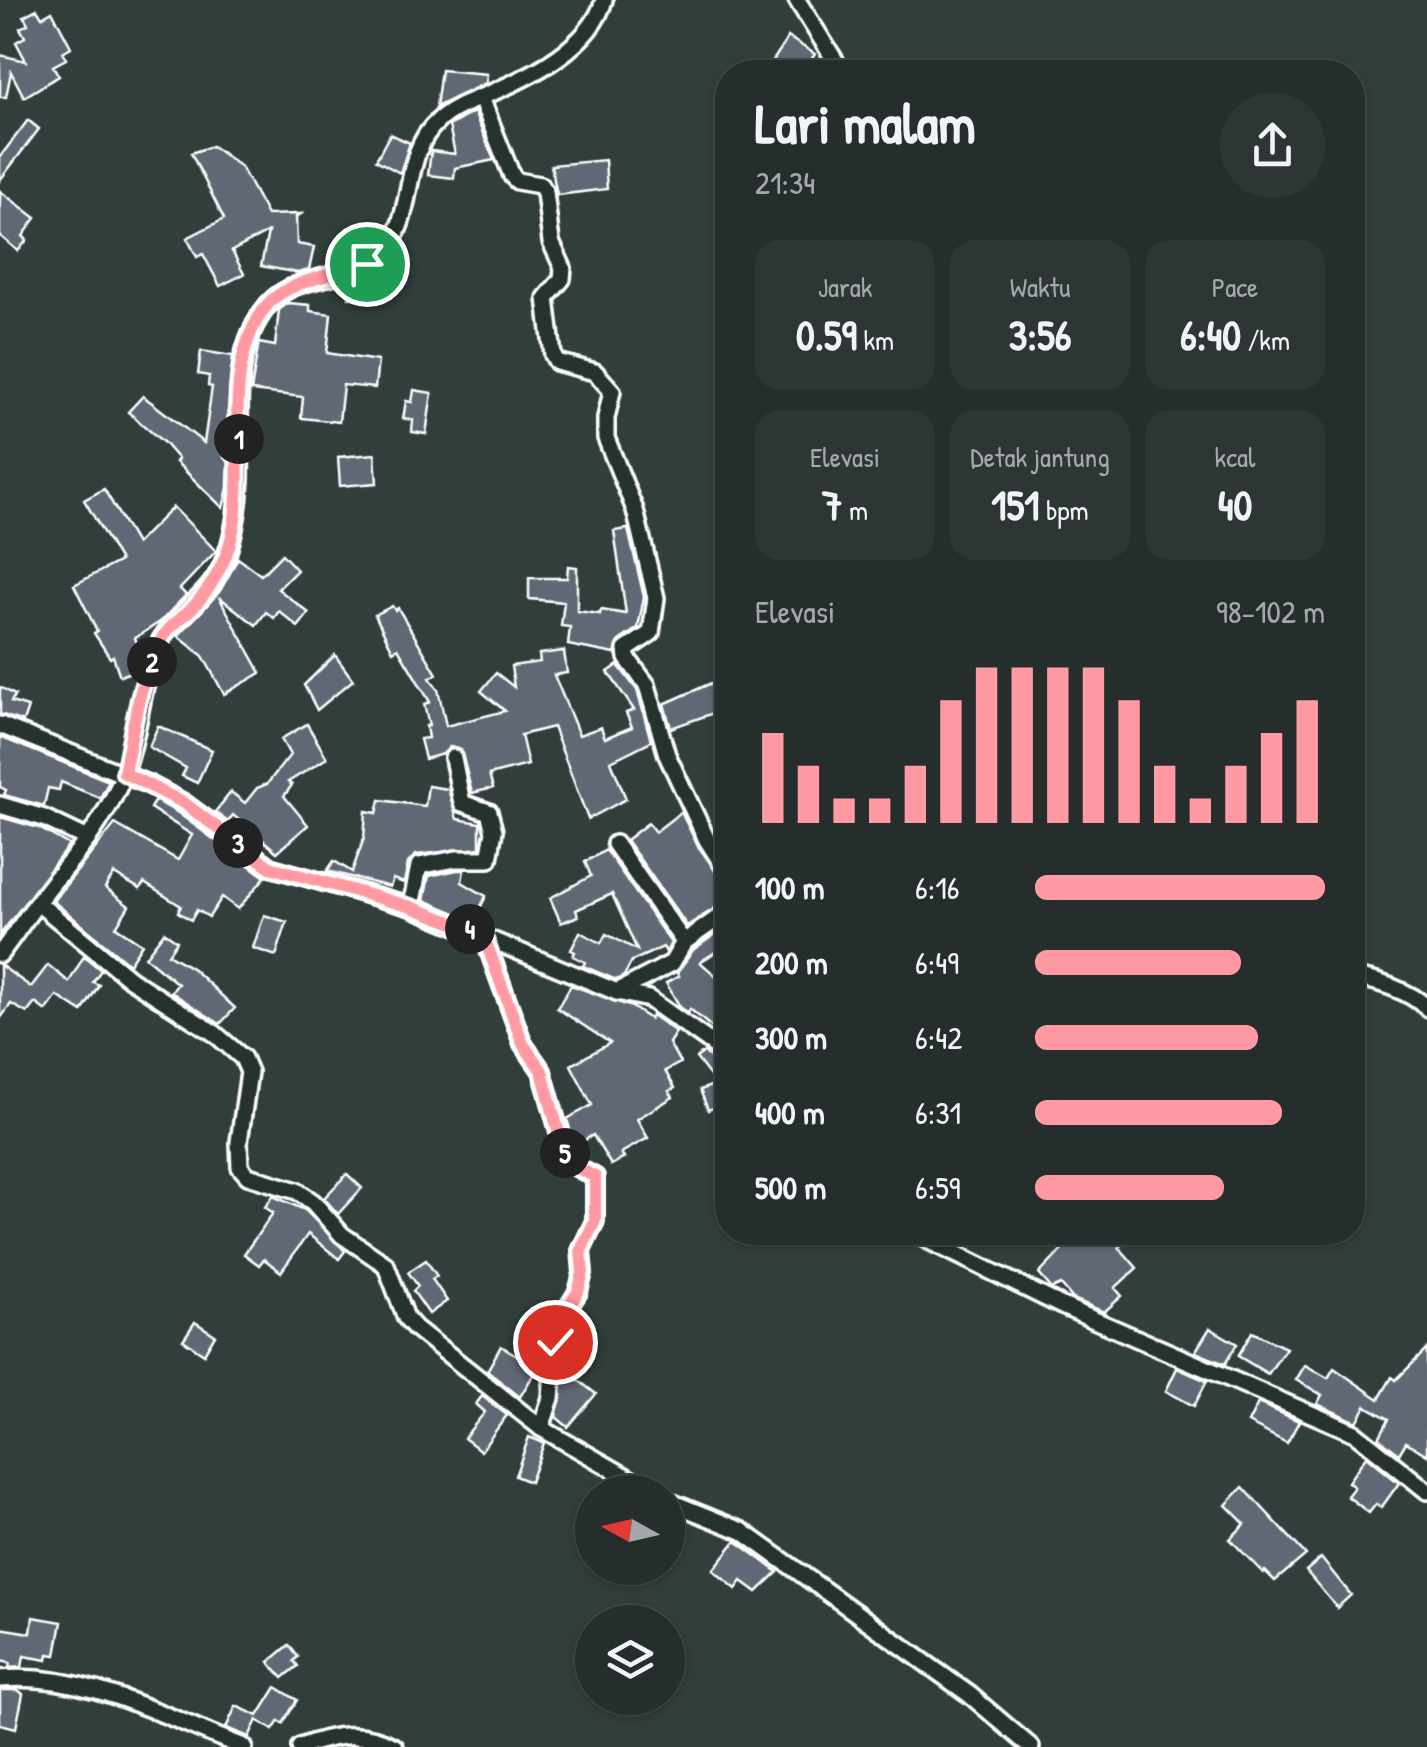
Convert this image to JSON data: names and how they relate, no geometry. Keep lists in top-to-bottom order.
{
  "north": "left",
  "page": {
    "heading": ["Lari malam", "21:34"],
    "stats": [
      ["Jarak", "0.59 km"],
      ["Waktu", "3:56"],
      ["Pace", "6:40 /km"],
      ["Elevasi", "7 m"],
      ["Detak jantung", "151 bpm"],
      ["kcal", "40"]
    ],
    "pins": [
      "1",
      "2",
      "3",
      "4",
      "5"
    ],
    "chart": ["Elevasi", "98–102 m"],
    "list": [
      {
        "name": "100 m",
        "note": "6:16"
      },
      {
        "name": "200 m",
        "note": "6:49"
      },
      {
        "name": "300 m",
        "note": "6:42"
      },
      {
        "name": "400 m",
        "note": "6:31"
      },
      {
        "name": "500 m",
        "note": "6:59"
      }
    ]
  }
}
